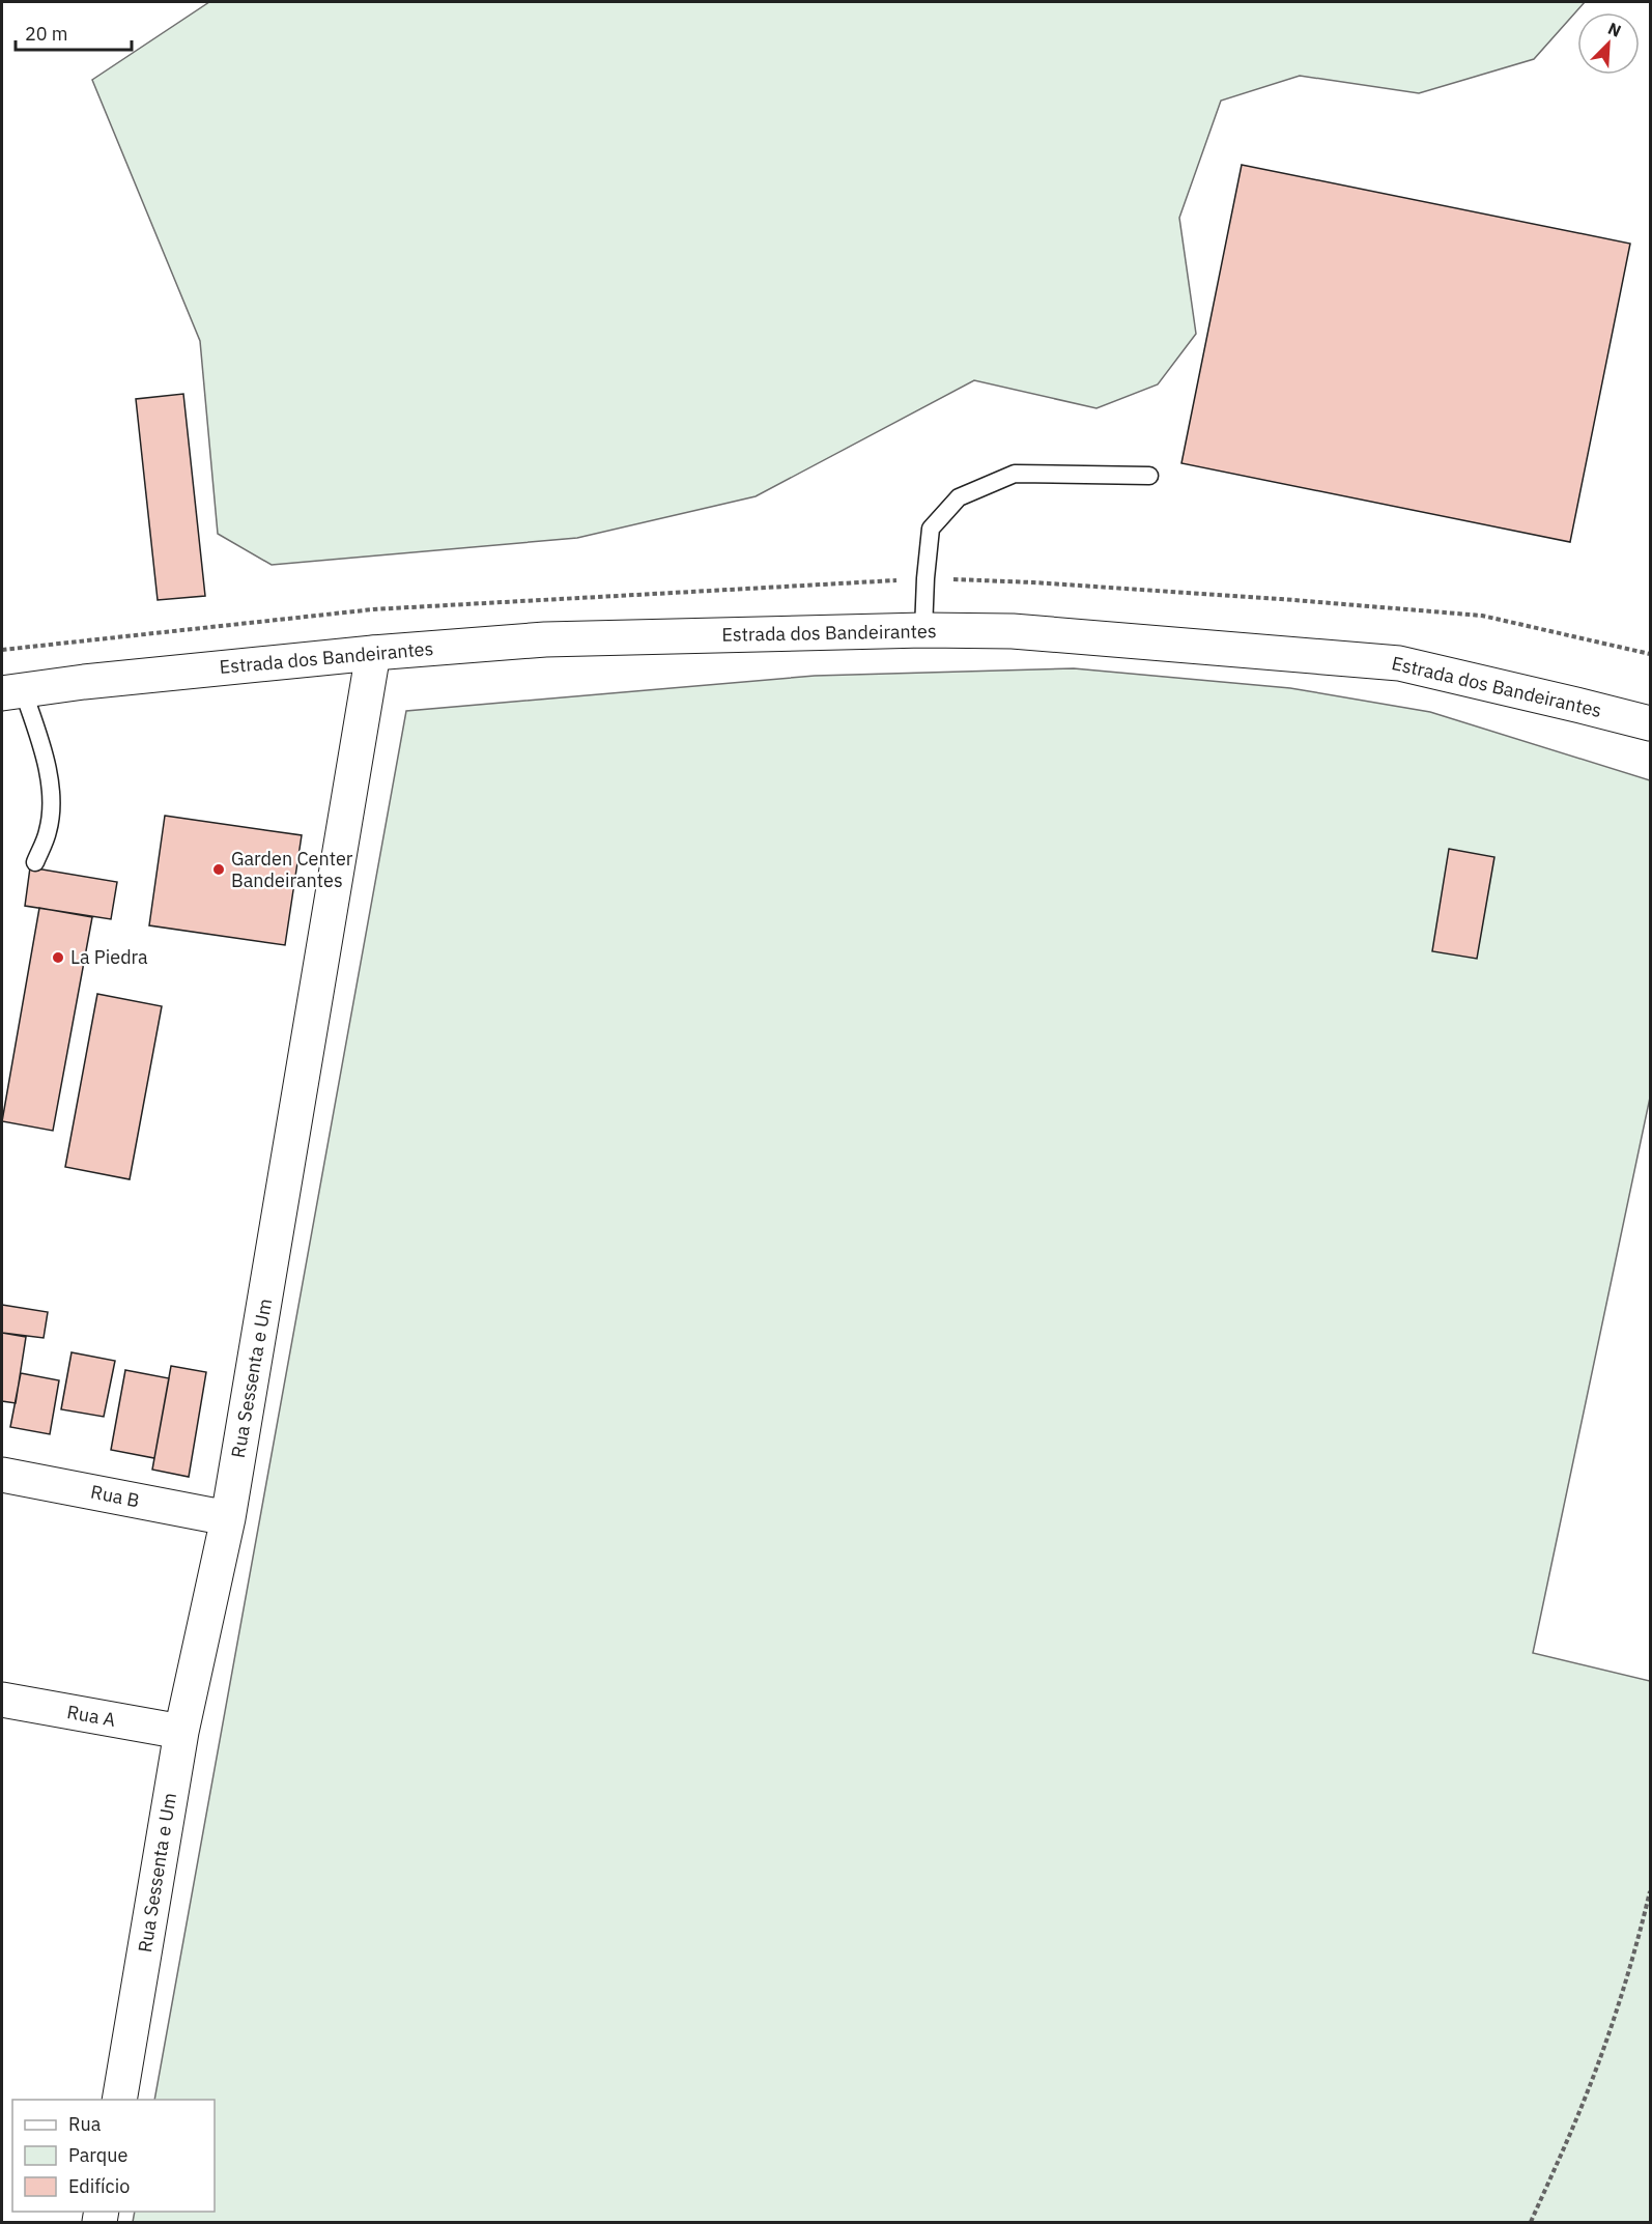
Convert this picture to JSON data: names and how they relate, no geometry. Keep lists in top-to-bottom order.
{
  "streets": {
    "street": [
      "Estrada dos Bandeirantes",
      "Rua Sessenta e Um",
      "Rua B",
      "Rua A"
    ]
  },
  "crossings": [
    ["Estrada dos Bandeirantes", "Rua Sessenta e Um"],
    ["Rua Sessenta e Um", "Rua B"],
    ["Rua Sessenta e Um", "Rua A"]
  ],
  "places": ["Garden Center Bandeirantes", "La Piedra"],
  "legend": ["Rua", "Parque", "Edifício"],
  "scale_bar": "20 m",
  "north": "top right"
}
